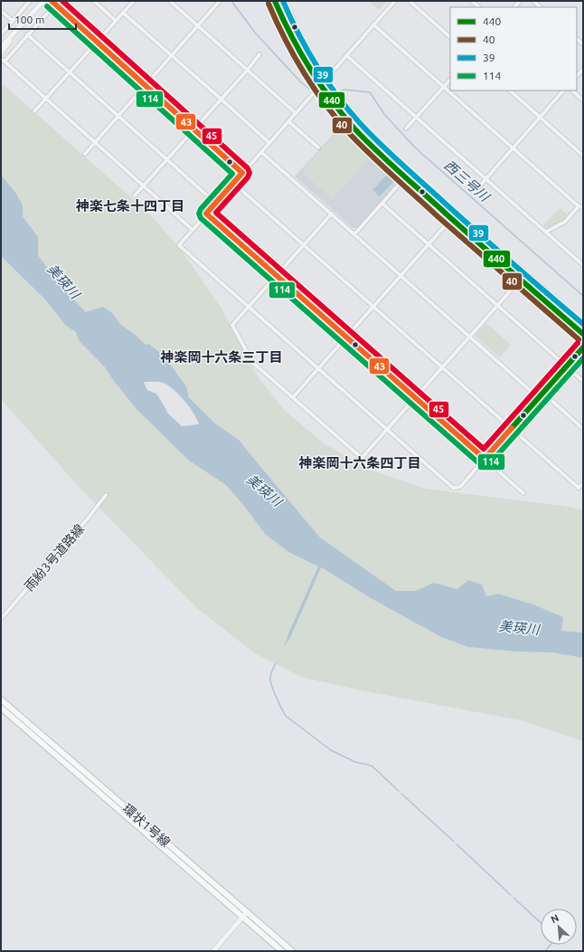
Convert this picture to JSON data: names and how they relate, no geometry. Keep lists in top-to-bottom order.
{
  "streets": {
    "main road": ["環状1号線"],
    "street": ["雨紛3号道路線"]
  },
  "districts": ["神楽七条十四丁目", "神楽岡十六条三丁目", "神楽岡十六条四丁目"],
  "water": ["西三号川", "美瑛川"],
  "lines": [
    "transit line 440",
    "transit line 39",
    "transit line 45",
    "transit line 43",
    "transit line 40",
    "transit line 114"
  ],
  "legend": [
    "440",
    "40",
    "39",
    "114"
  ],
  "scale_bar": "100 m",
  "north": "top left"
}
